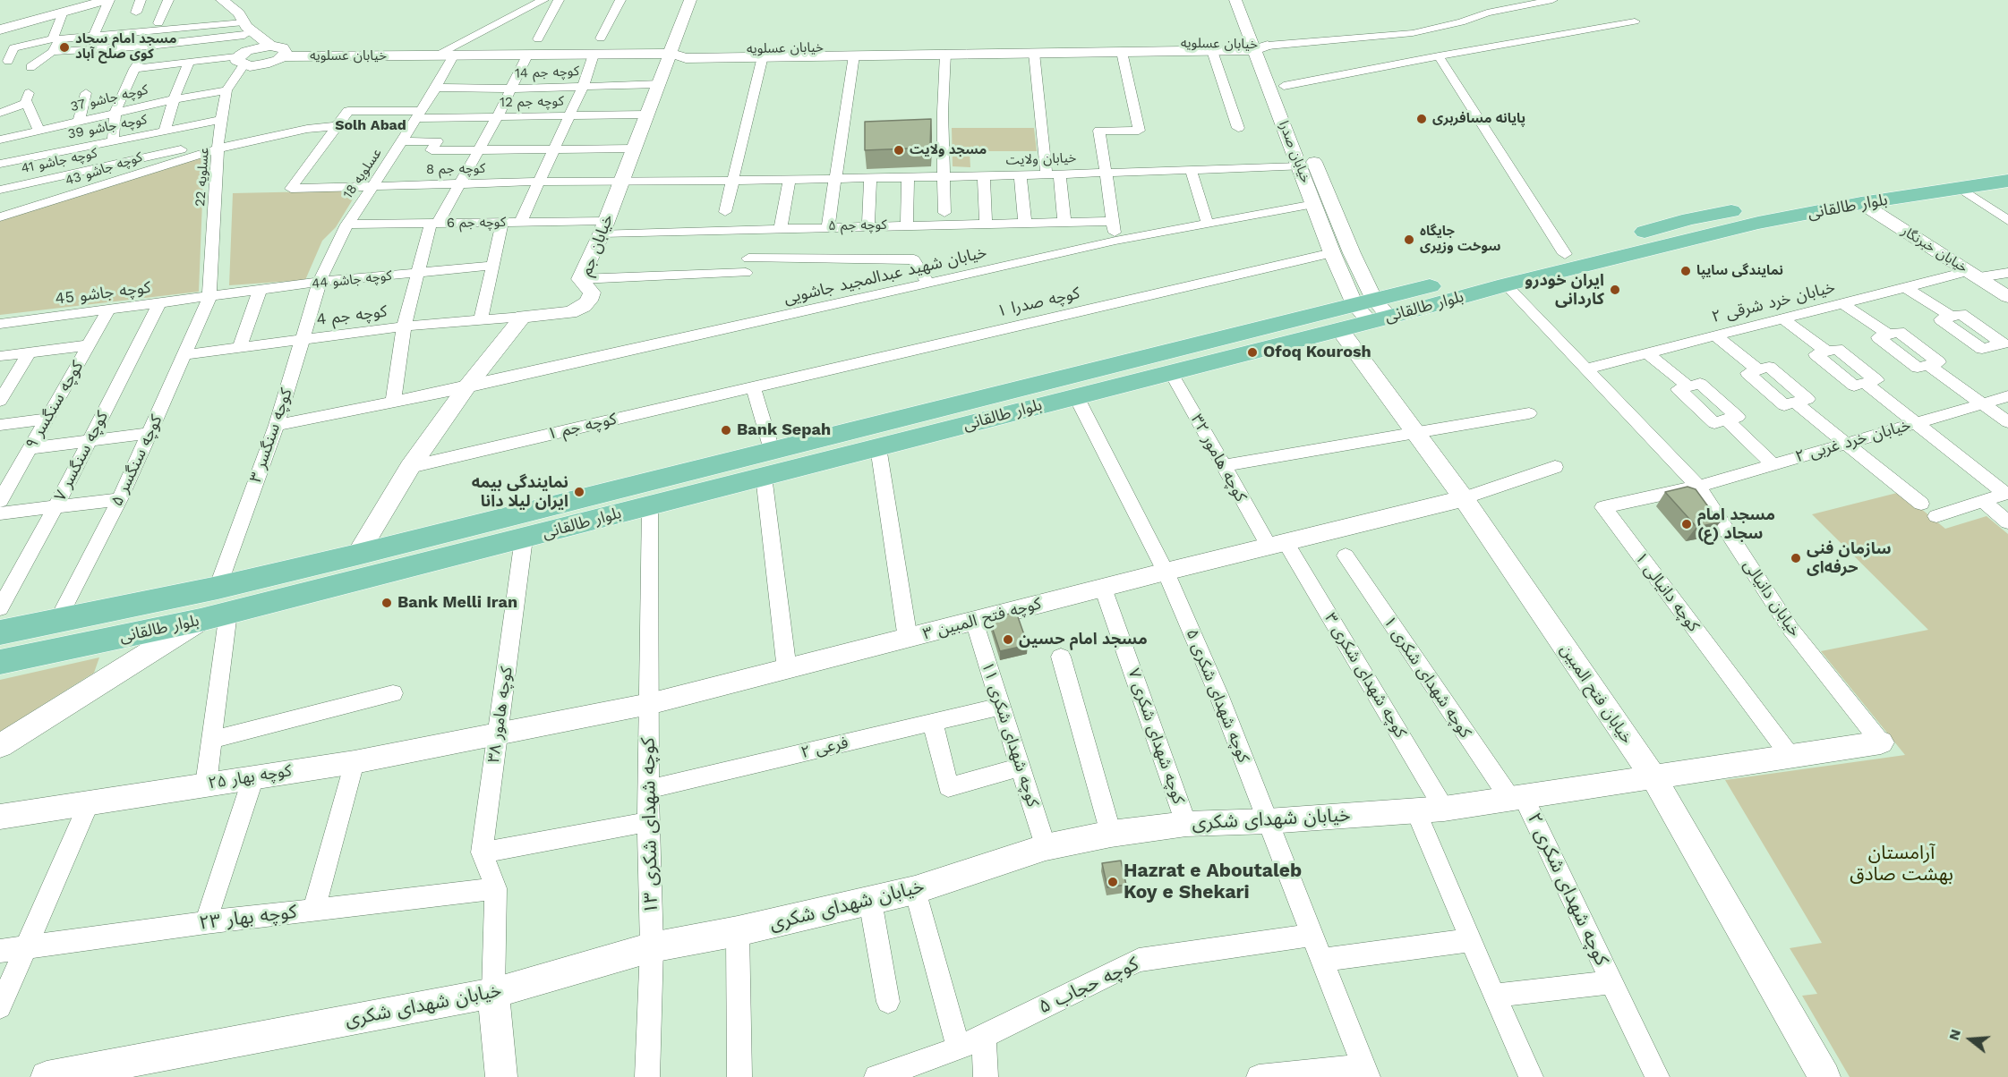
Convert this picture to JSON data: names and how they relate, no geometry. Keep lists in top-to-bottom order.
{
  "streets": {
    "main road": ["بلوار طالقانی"],
    "street": [
      "خیابان عسلویه",
      "کوچه جم 14",
      "کوچه جاشو 37",
      "کوچه جم 12",
      "کوچه جاشو 39",
      "خیابان صدرا",
      "خیابان ولایت",
      "کوچه جاشو 41",
      "کوچه جاشو 43",
      "کوچه جم 8",
      "عسلویه 18",
      "عسلویه 22",
      "کوچه جم 6",
      "کوچه جم ۵",
      "خیابان جم",
      "خیابان خبرنگار",
      "خیابان شهید عبدالمجید جاشویی",
      "کوچه جاشو 44",
      "کوچه جاشو 45",
      "کوچه صدرا ۱",
      "خیابان خرد شرقی ۲",
      "کوچه جم 4",
      "کوچه سنگسر ۹",
      "کوچه جم ۱",
      "کوچه سنگسر ۳",
      "خیابان خرد غربی ۲",
      "کوچه سنگسر ۷",
      "کوچه هامور ۳۲",
      "کوچه سنگسر ۵",
      "کوچه دانیالی ۱",
      "خیابان دانیالی",
      "کوچه فتح المبین ۳",
      "کوچه شهدای شکری ۳",
      "کوچه شهدای شکری ۱",
      "خیابان فتح المبین",
      "کوچه شهدای شکری ۵",
      "کوچه هامور ۳۸",
      "کوچه شهدای شکری ۱۱",
      "کوچه شهدای شکری ۷",
      "فرعی ۲",
      "کوچه بهار ۲۵",
      "خیابان شهدای شکری",
      "کوچه شهدای شکری ۱۳",
      "کوچه شهدای شکری ۲",
      "کوچه بهار ۲۳",
      "کوچه حجاب ۵"
    ]
  },
  "crossings": [
    ["خیابان عسلویه", "خیابان صدرا"],
    ["خیابان عسلویه", "عسلویه 18"],
    ["خیابان عسلویه", "عسلویه 22"],
    ["خیابان عسلویه", "خیابان جم"],
    ["کوچه جم 14", "عسلویه 18"],
    ["کوچه جم 14", "خیابان جم"],
    ["کوچه جاشو 37", "عسلویه 22"],
    ["کوچه جم 12", "کوچه جم 8"],
    ["کوچه جم 12", "عسلویه 18"],
    ["کوچه جم 12", "خیابان جم"],
    ["کوچه جاشو 39", "عسلویه 22"],
    ["خیابان صدرا", "خیابان ولایت"],
    ["خیابان صدرا", "بلوار طالقانی"],
    ["خیابان صدرا", "خیابان شهید عبدالمجید جاشویی"],
    ["خیابان صدرا", "کوچه صدرا ۱"],
    ["خیابان ولایت", "کوچه جم 8"],
    ["خیابان ولایت", "خیابان جم"],
    ["کوچه جاشو 41", "کوچه جاشو 43"],
    ["کوچه جاشو 41", "عسلویه 22"],
    ["کوچه جاشو 43", "عسلویه 22"],
    ["کوچه جم 8", "عسلویه 18"],
    ["کوچه جم 8", "خیابان جم"],
    ["عسلویه 18", "کوچه جم 6"],
    ["عسلویه 18", "کوچه جاشو 44"],
    ["عسلویه 18", "کوچه سنگسر ۳"],
    ["عسلویه 22", "کوچه جاشو 44"],
    ["عسلویه 22", "کوچه جاشو 45"],
    ["عسلویه 22", "کوچه سنگسر ۵"],
    ["بلوار طالقانی", "خیابان خبرنگار"],
    ["بلوار طالقانی", "کوچه سنگسر ۳"],
    ["بلوار طالقانی", "کوچه هامور ۳۲"],
    ["بلوار طالقانی", "کوچه سنگسر ۵"],
    ["بلوار طالقانی", "خیابان دانیالی"],
    ["بلوار طالقانی", "خیابان فتح المبین"],
    ["بلوار طالقانی", "کوچه شهدای شکری ۵"],
    ["بلوار طالقانی", "کوچه هامور ۳۸"],
    ["بلوار طالقانی", "کوچه شهدای شکری ۱۳"],
    ["کوچه جم 6", "کوچه جم ۵"],
    ["کوچه جم 6", "خیابان جم"],
    ["کوچه جم ۵", "خیابان جم"],
    ["خیابان جم", "کوچه جم 4"],
    ["خیابان خبرنگار", "خیابان خرد شرقی ۲"],
    ["خیابان شهید عبدالمجید جاشویی", "کوچه سنگسر ۳"],
    ["کوچه جاشو 44", "کوچه جاشو 45"],
    ["کوچه جاشو 44", "کوچه سنگسر ۳"],
    ["کوچه جاشو 44", "کوچه سنگسر ۵"],
    ["کوچه جاشو 45", "کوچه سنگسر ۹"],
    ["کوچه جاشو 45", "کوچه سنگسر ۷"],
    ["کوچه جاشو 45", "کوچه سنگسر ۵"],
    ["کوچه صدرا ۱", "کوچه جم ۱"],
    ["خیابان خرد شرقی ۲", "خیابان دانیالی"],
    ["کوچه جم 4", "کوچه سنگسر ۳"],
    ["کوچه جم 4", "کوچه سنگسر ۵"],
    ["خیابان خرد غربی ۲", "کوچه دانیالی ۱"],
    ["خیابان خرد غربی ۲", "خیابان دانیالی"],
    ["کوچه هامور ۳۲", "کوچه فتح المبین ۳"],
    ["کوچه هامور ۳۲", "کوچه شهدای شکری ۳"],
    ["کوچه دانیالی ۱", "خیابان دانیالی"],
    ["خیابان دانیالی", "خیابان فتح المبین"],
    ["خیابان دانیالی", "خیابان شهدای شکری"],
    ["کوچه فتح المبین ۳", "کوچه شهدای شکری ۳"],
    ["کوچه فتح المبین ۳", "خیابان فتح المبین"],
    ["کوچه فتح المبین ۳", "کوچه شهدای شکری ۵"],
    ["کوچه فتح المبین ۳", "کوچه هامور ۳۸"],
    ["کوچه فتح المبین ۳", "کوچه شهدای شکری ۱۱"],
    ["کوچه فتح المبین ۳", "کوچه شهدای شکری ۷"],
    ["کوچه فتح المبین ۳", "کوچه بهار ۲۵"],
    ["کوچه فتح المبین ۳", "کوچه شهدای شکری ۱۳"],
    ["کوچه شهدای شکری ۳", "خیابان شهدای شکری"],
    ["کوچه شهدای شکری ۱", "خیابان شهدای شکری"],
    ["کوچه شهدای شکری ۱", "کوچه شهدای شکری ۲"],
    ["خیابان فتح المبین", "خیابان شهدای شکری"],
    ["کوچه شهدای شکری ۵", "خیابان شهدای شکری"],
    ["کوچه شهدای شکری ۵", "کوچه حجاب ۵"],
    ["کوچه هامور ۳۸", "کوچه بهار ۲۵"],
    ["کوچه هامور ۳۸", "کوچه بهار ۲۳"],
    ["کوچه شهدای شکری ۱۱", "فرعی ۲"],
    ["کوچه شهدای شکری ۱۱", "خیابان شهدای شکری"],
    ["کوچه شهدای شکری ۷", "خیابان شهدای شکری"],
    ["فرعی ۲", "کوچه شهدای شکری ۱۳"],
    ["خیابان شهدای شکری", "کوچه شهدای شکری ۱۳"],
    ["خیابان شهدای شکری", "کوچه شهدای شکری ۲"]
  ],
  "districts": ["Solh Abad"],
  "parks": ["آرامستان بهشت صادق"],
  "places": [
    "مسجد امام سجاد کوی صلح آباد",
    "پایانه مسافربری",
    "مسجد ولایت",
    "جایگاه سوخت وزیری",
    "نمایندگی سایپا",
    "ایران خودرو کاردانی",
    "Ofoq Kourosh",
    "Bank Sepah",
    "نمایندگی بیمه ایران لیلا دانا",
    "مسجد امام سجاد (ع)",
    "سازمان فنی حرفه‌ای",
    "Bank Melli Iran",
    "مسجد امام حسین",
    "Hazrat e Aboutaleb Koy e Shekari"
  ],
  "north": "left"
}
